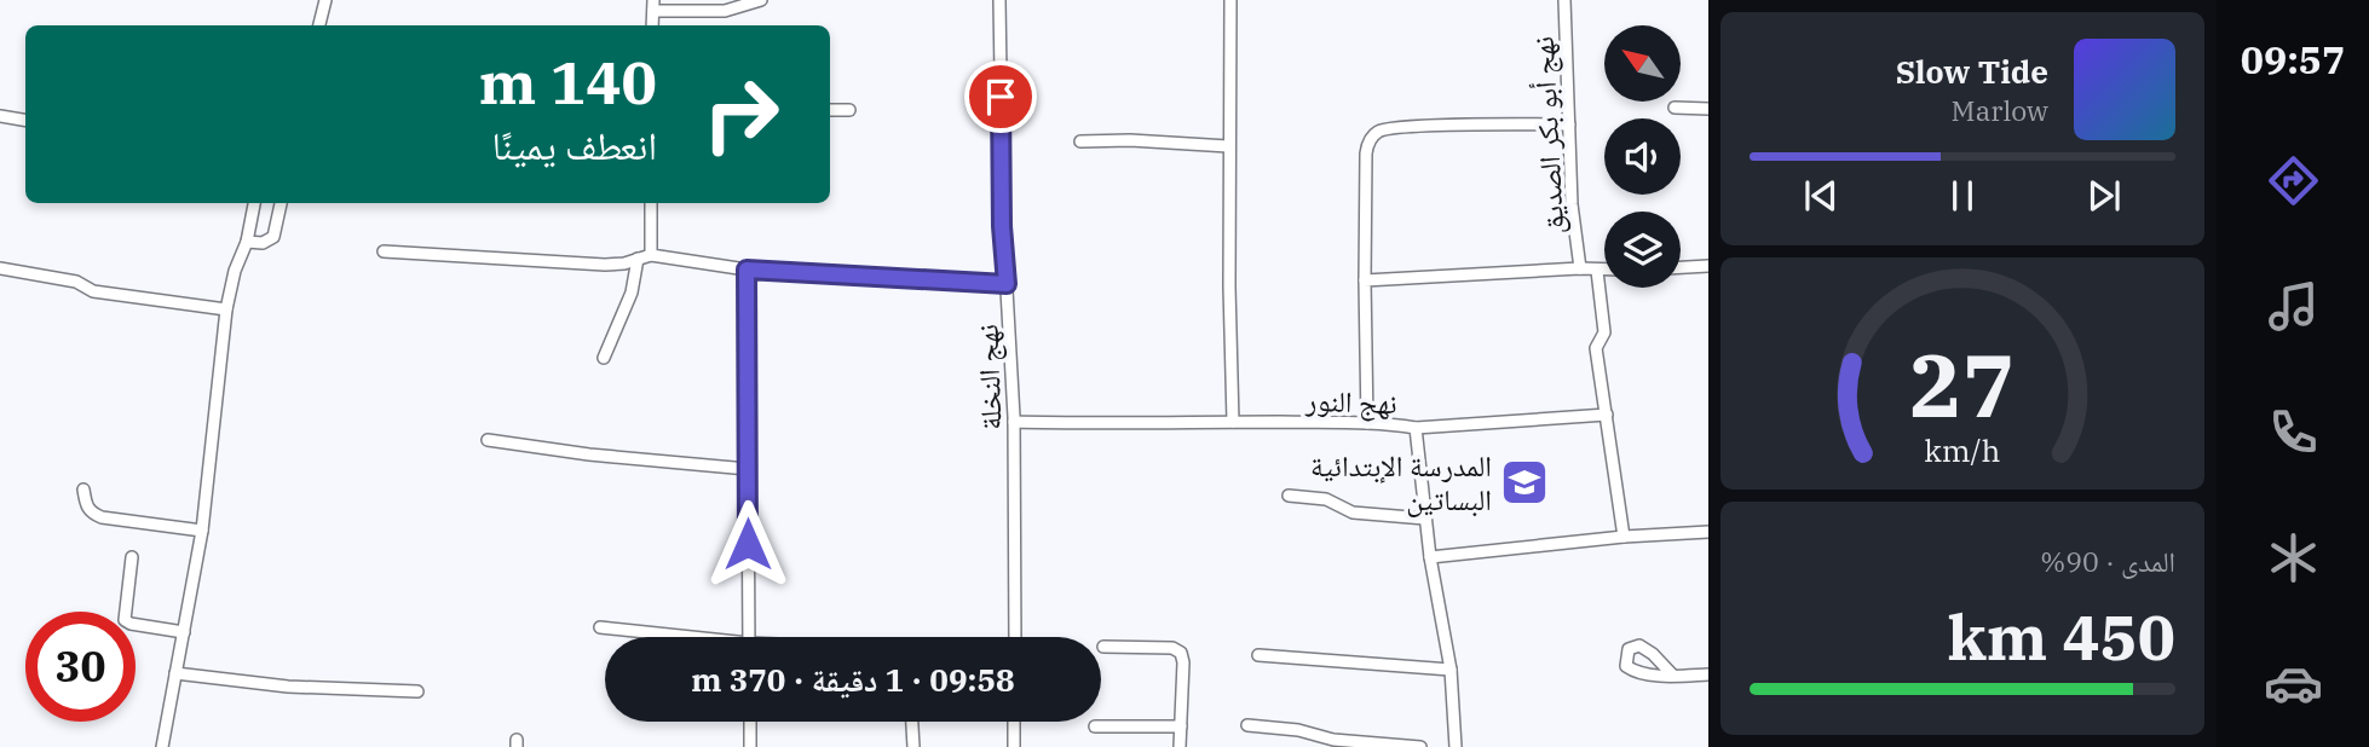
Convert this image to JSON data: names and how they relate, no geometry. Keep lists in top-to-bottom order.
{
  "streets": {
    "street": ["نهج أبو بكر الصديق", "نهج النخلة", "نهج النور"]
  },
  "crossings": [
    ["نهج النخلة", "نهج النور"]
  ],
  "places": {
    "school or university": ["المدرسة الإبتدائية البساتين"]
  },
  "north": "top left",
  "page": {
    "tabs": "09:57",
    "turn": ["140 m", "انعطف يمينًا"],
    "song": ["Slow Tide", "Marlow"],
    "tile": ["المدى · 90%", "450 km"],
    "limit": "30",
    "trip": "09:58 · 1 دقيقة · 370 m",
    "gauge": ["27", "km/h"]
  }
}
